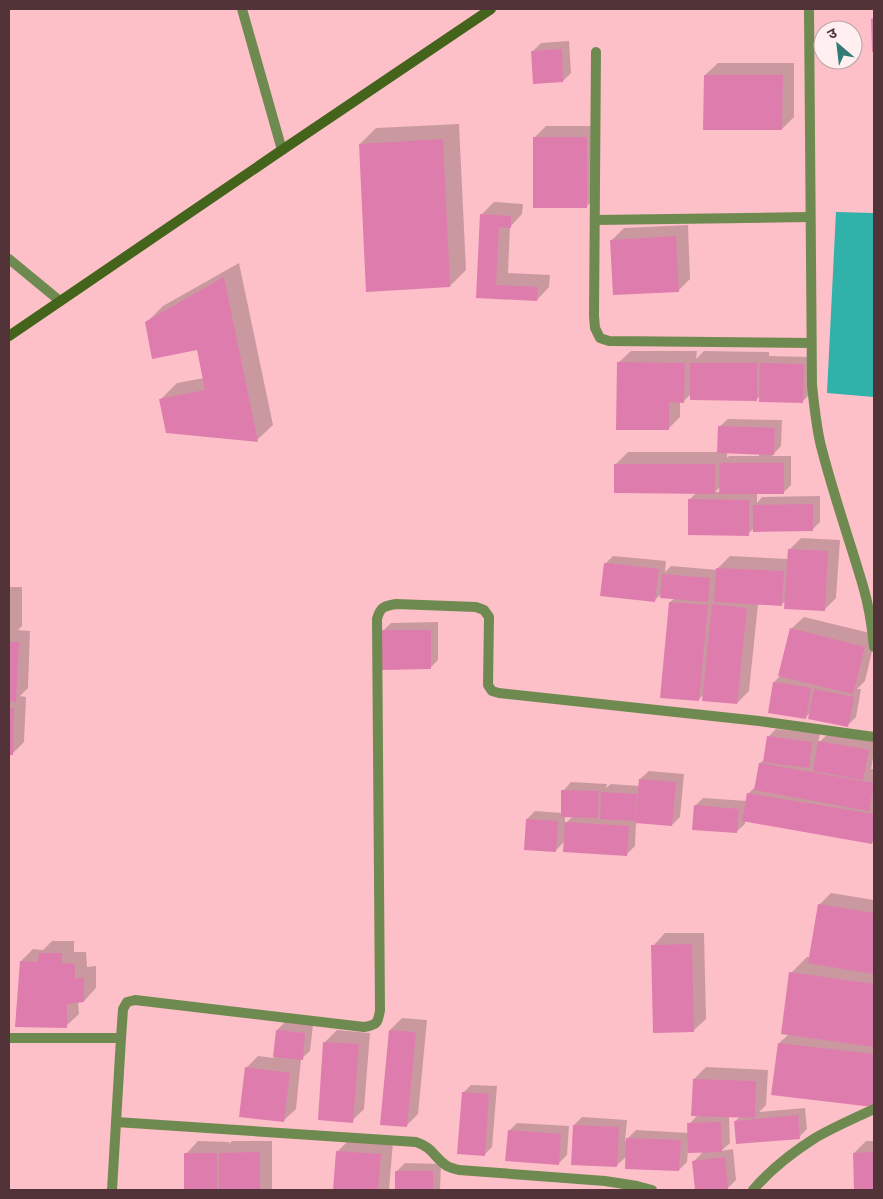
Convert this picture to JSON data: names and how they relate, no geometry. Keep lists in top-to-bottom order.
{
  "north": "top left"
}
